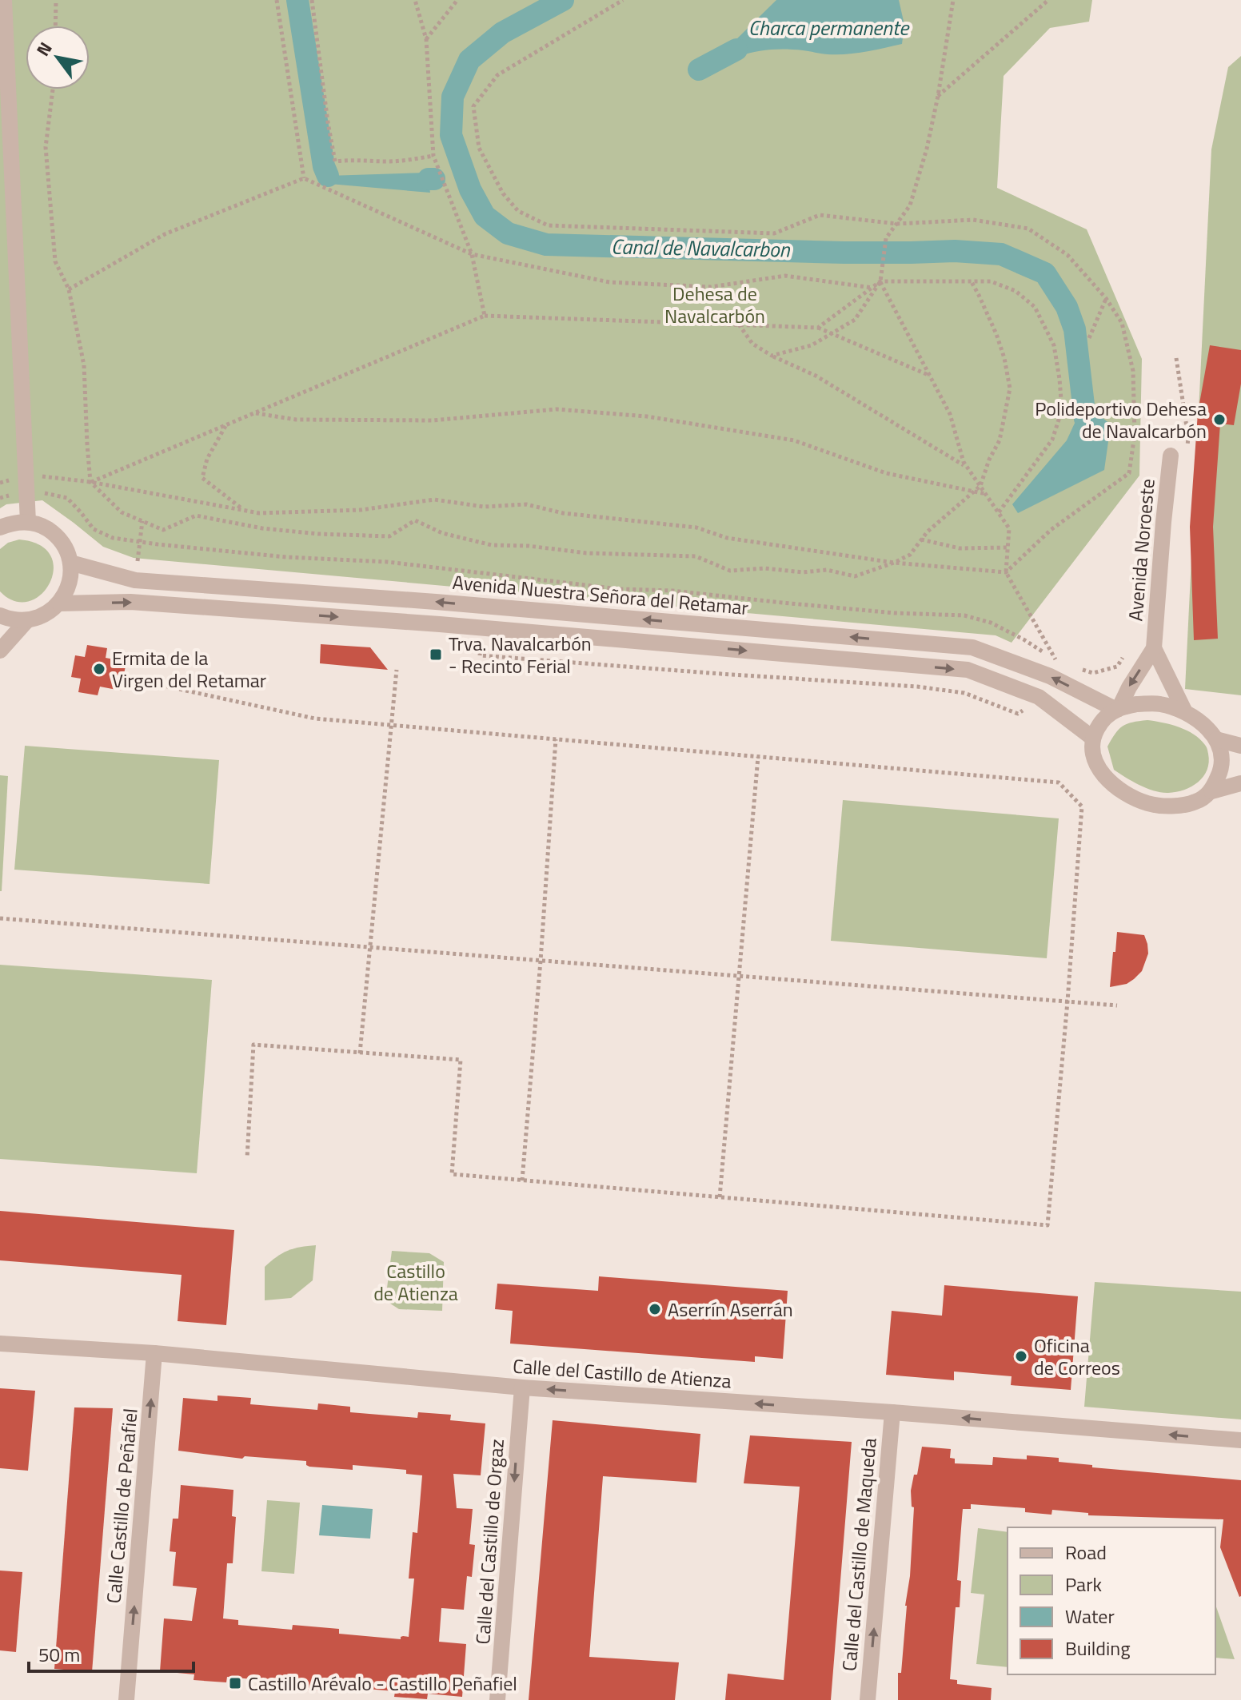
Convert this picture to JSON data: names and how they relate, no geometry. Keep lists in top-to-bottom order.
{
  "streets": {
    "street": [
      "Avenida Noroeste",
      "Avenida Nuestra Señora del Retamar",
      "Calle del Castillo de Atienza",
      "Calle Castillo de Peñafiel",
      "Calle del Castillo de Orgaz",
      "Calle del Castillo de Maqueda"
    ]
  },
  "crossings": [
    ["Avenida Noroeste", "Avenida Nuestra Señora del Retamar"],
    ["Calle del Castillo de Atienza", "Calle Castillo de Peñafiel"],
    ["Calle del Castillo de Atienza", "Calle del Castillo de Orgaz"],
    ["Calle del Castillo de Atienza", "Calle del Castillo de Maqueda"]
  ],
  "one_way": [
    "Calle del Castillo de Atienza",
    "Calle Castillo de Peñafiel",
    "Calle del Castillo de Orgaz",
    "Calle del Castillo de Maqueda"
  ],
  "water": ["Charca permanente", "Canal de Navalcarbon"],
  "parks": ["Dehesa de Navalcarbón", "Castillo de Atienza"],
  "places": {
    "other": [
      "Polideportivo Dehesa de Navalcarbón",
      "Ermita de la Virgen del Retamar",
      "Aserrín Aserrán",
      "Oficina de Correos"
    ],
    "transit": ["Trva. Navalcarbón - Recinto Ferial", "Castillo Arévalo - Castillo Peñafiel"]
  },
  "legend": [
    "Road",
    "Park",
    "Water",
    "Building"
  ],
  "scale_bar": "50 m",
  "north": "top left"
}
